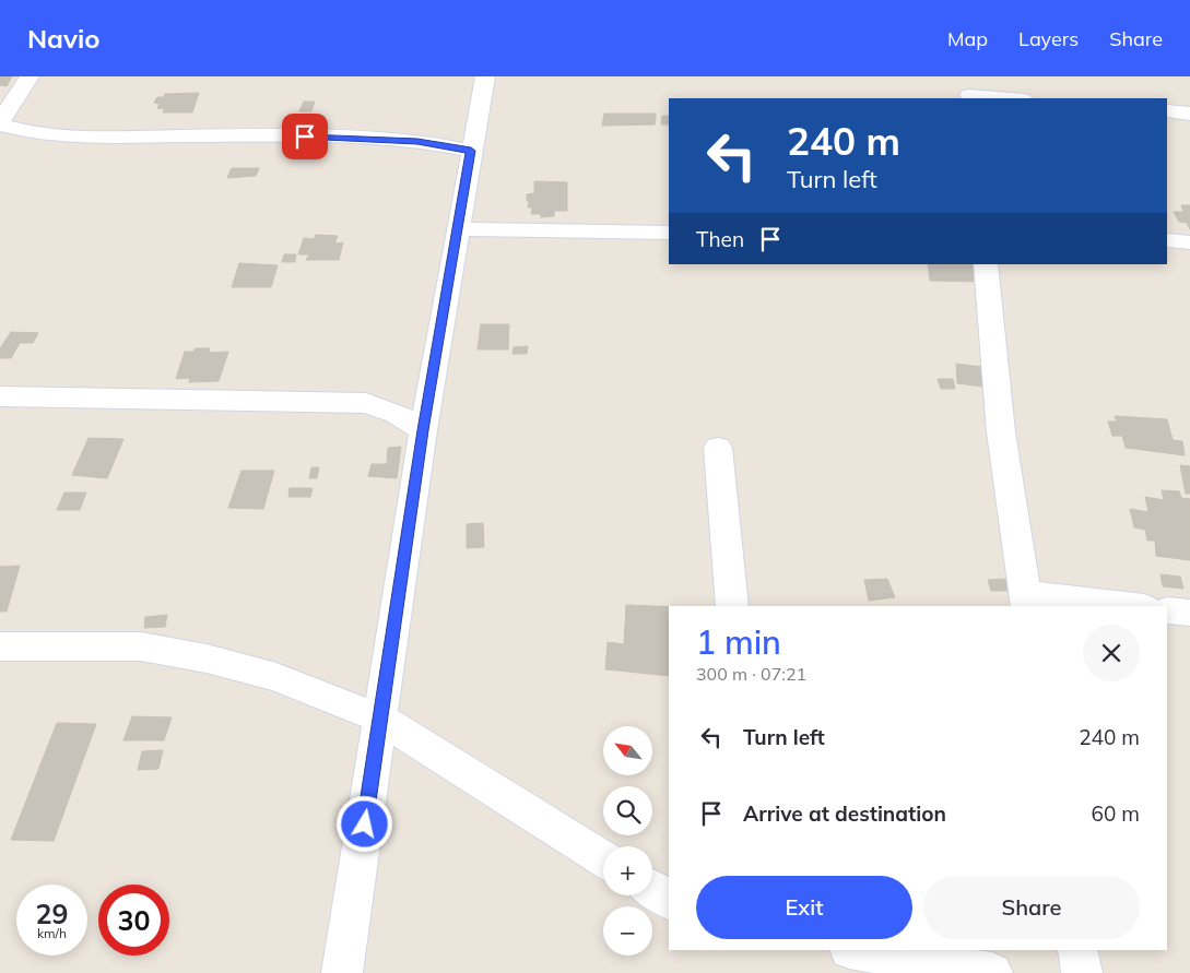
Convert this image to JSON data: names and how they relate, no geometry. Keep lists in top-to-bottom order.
{
  "north": "top left",
  "page": {
    "header": "Navio",
    "nav": ["Map", "Layers", "Share"],
    "turn": ["240 m", "Turn left"],
    "then": "Then",
    "heading": ["1 min", "300 m · 07:21"],
    "list": [
      {
        "name": "Turn left",
        "value": "240 m"
      },
      {
        "name": "Arrive at destination",
        "value": "60 m"
      }
    ],
    "map_buttons": ["+", "−"],
    "buttons": ["Exit", "Share"],
    "speed": "29 km/h",
    "limit": "30"
  }
}
